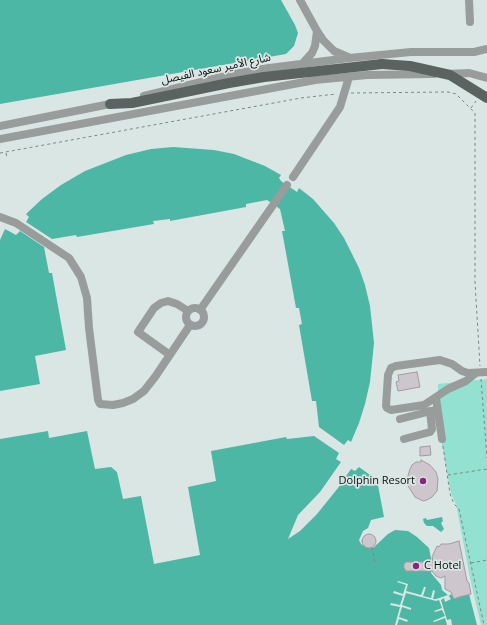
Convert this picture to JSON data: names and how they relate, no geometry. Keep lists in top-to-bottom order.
{
  "streets": {
    "street": ["شارع الأمير سعود الفيصل"]
  },
  "places": ["Dolphin Resort", "C Hotel"]
}
